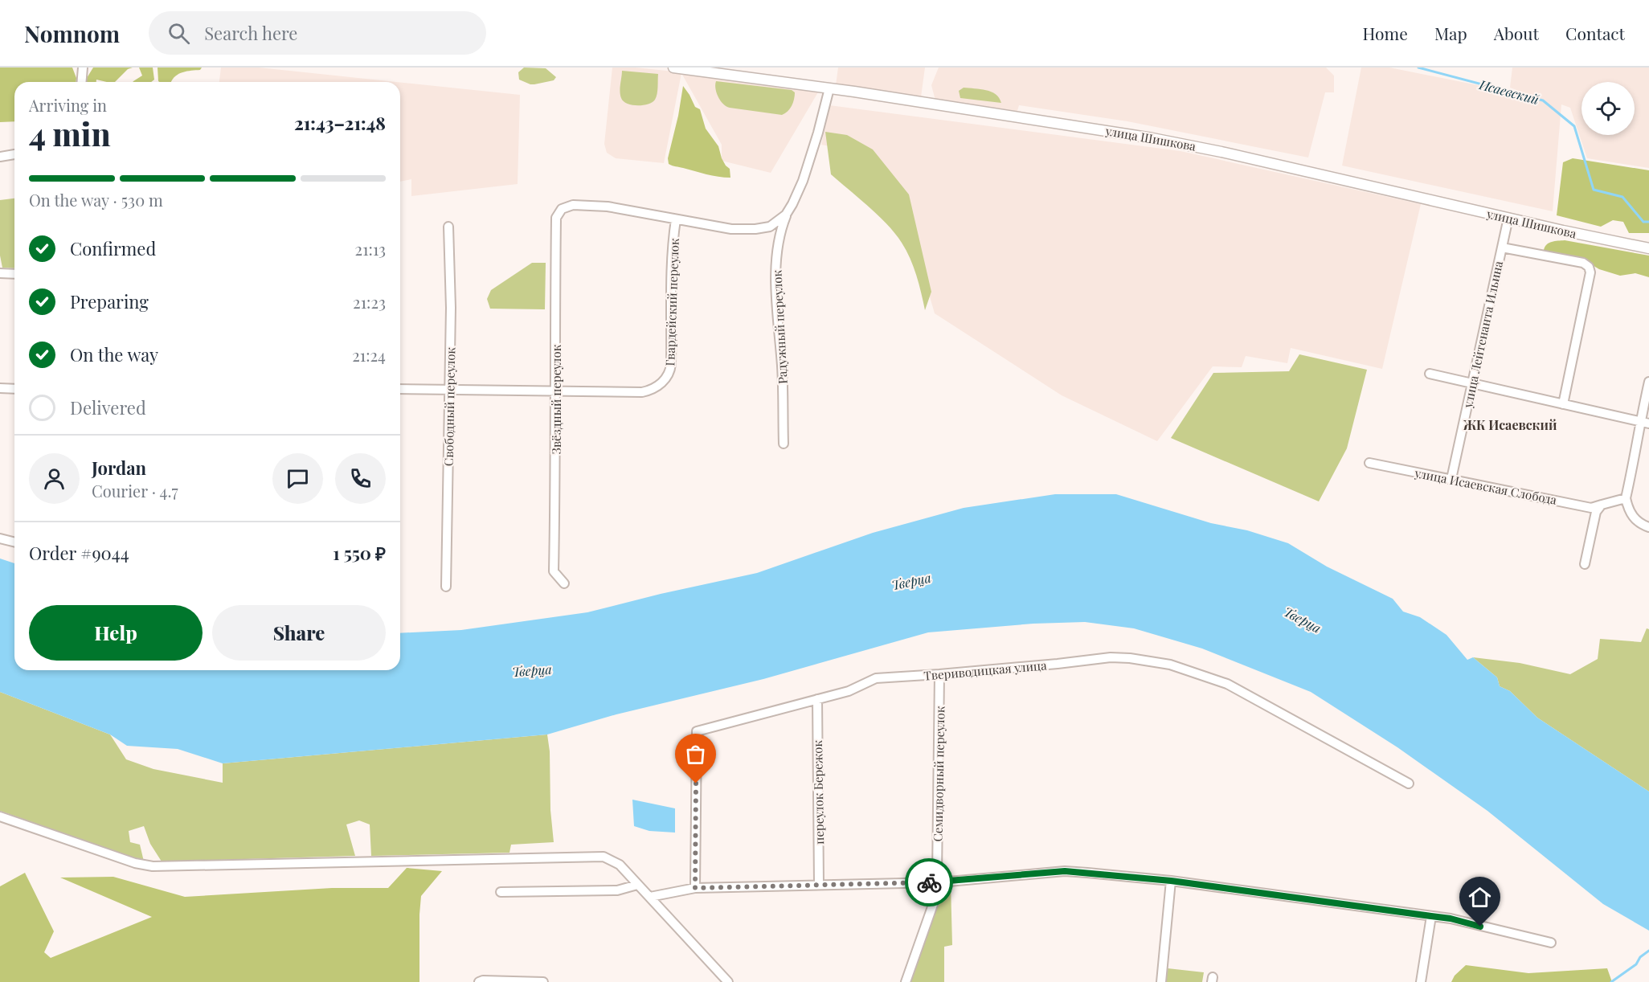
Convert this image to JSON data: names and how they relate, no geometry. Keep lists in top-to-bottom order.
{
  "streets": {
    "main road": ["улица Шишкова"],
    "street": [
      "Гвардейский переулок",
      "Радужный переулок",
      "улица Лейтенанта Ильина",
      "Звёздный переулок",
      "Свободный переулок",
      "улица Исаевская Слобода",
      "Твериводицкая улица",
      "Семидворный переулок",
      "переулок Бережок"
    ]
  },
  "crossings": [
    ["улица Шишкова", "Радужный переулок"],
    ["улица Шишкова", "улица Лейтенанта Ильина"],
    ["Гвардейский переулок", "Звёздный переулок"],
    ["улица Лейтенанта Ильина", "улица Исаевская Слобода"],
    ["Твериводицкая улица", "Семидворный переулок"],
    ["Твериводицкая улица", "переулок Бережок"]
  ],
  "districts": ["ЖК Исаевский"],
  "water": ["Исаевский", "Тверца"],
  "page": {
    "header": "Nomnom",
    "search": "Search here",
    "nav": [
      "Home",
      "Map",
      "About",
      "Contact"
    ],
    "heading": ["4 min", "Arriving in", "21:43–21:48"],
    "panel": [
      "Jordan",
      "Courier · 4.7",
      "Order #9044",
      "1 550 ₽"
    ],
    "bar": "On the way · 530 m",
    "list": [
      ["Confirmed", "21:13"],
      ["Preparing", "21:23"],
      ["On the way", "21:24"],
      "Delivered"
    ],
    "buttons": ["Help", "Share"]
  }
}
